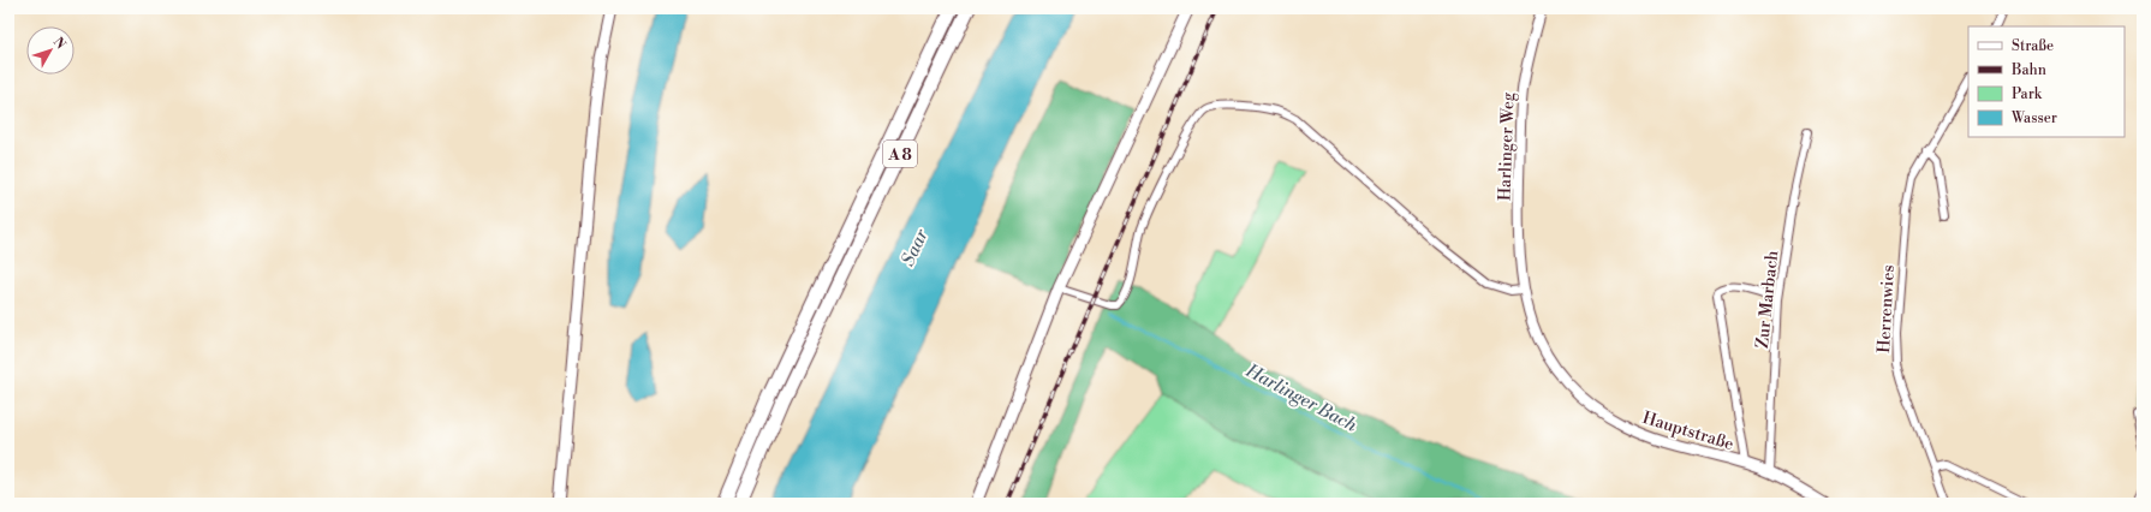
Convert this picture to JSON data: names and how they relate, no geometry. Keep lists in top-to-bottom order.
{
  "streets": {
    "highway": ["A 8"],
    "street": [
      "Harlinger Weg",
      "Zur Marbach",
      "Herrenwies",
      "Hauptstraße"
    ]
  },
  "crossings": [
    ["Harlinger Weg", "Hauptstraße"],
    ["Zur Marbach", "Hauptstraße"]
  ],
  "water": ["Saar", "Harlinger Bach"],
  "legend": [
    "Straße",
    "Bahn",
    "Park",
    "Wasser"
  ],
  "north": "top right"
}
